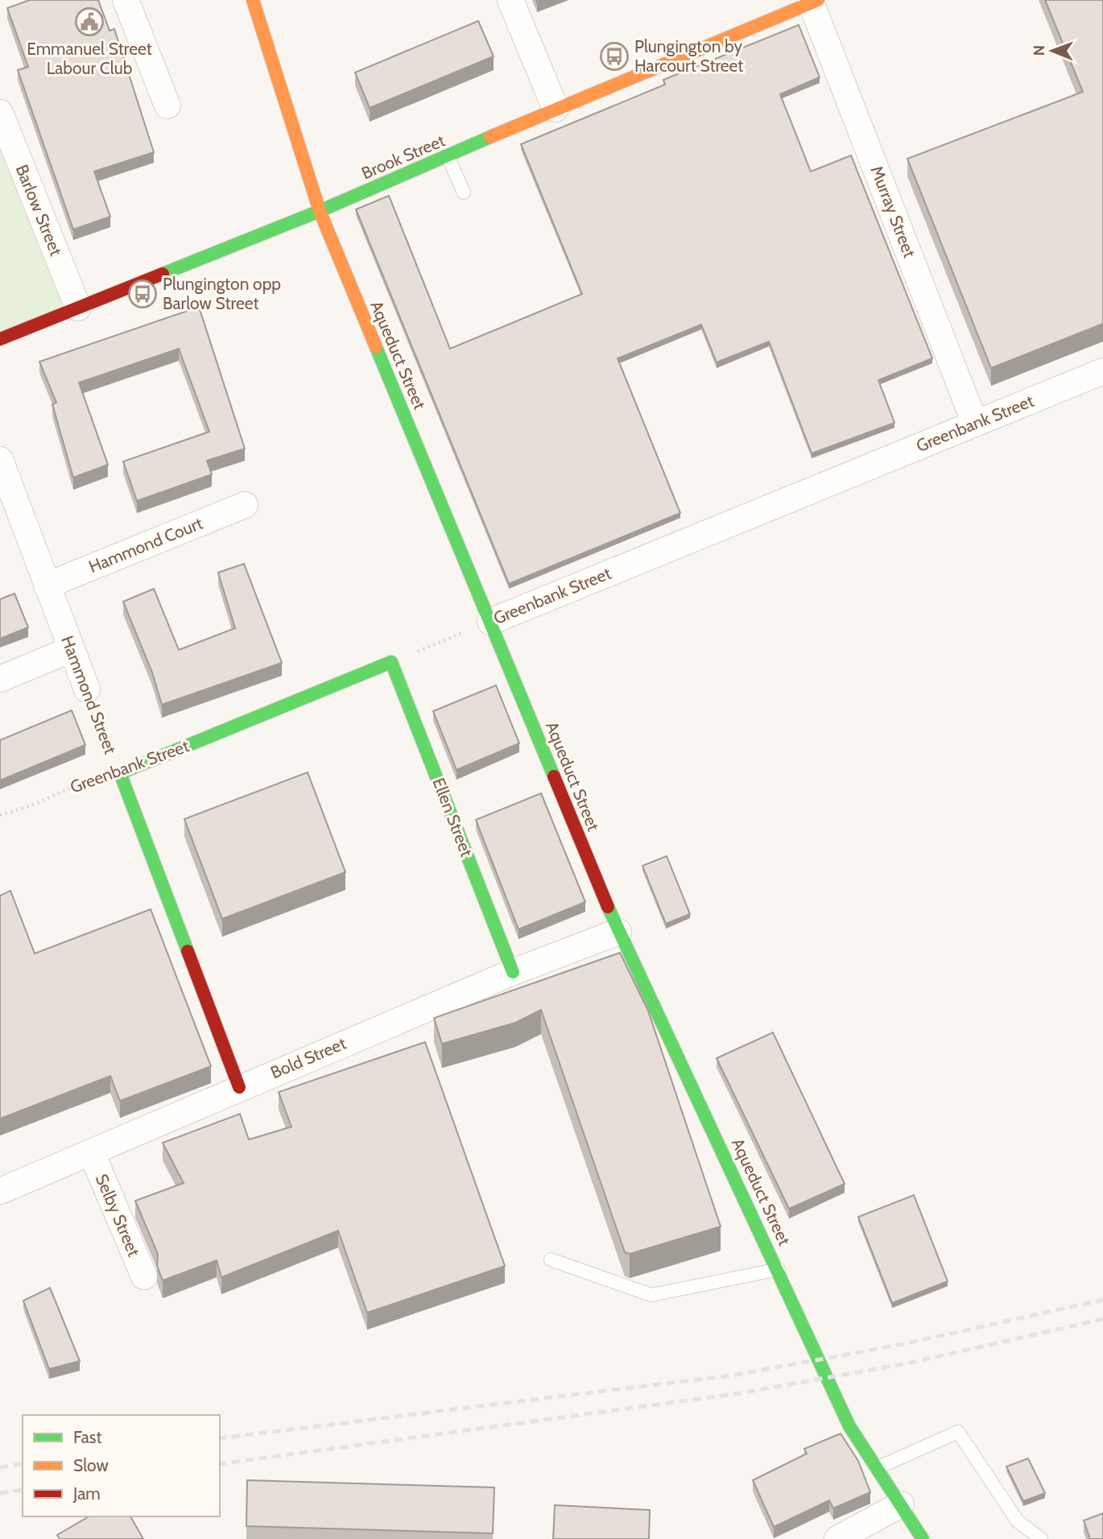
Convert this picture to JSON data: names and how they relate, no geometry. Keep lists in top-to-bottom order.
{
  "streets": {
    "street": [
      "Brook Street",
      "Barlow Street",
      "Murray Street",
      "Aqueduct Street",
      "Greenbank Street",
      "Hammond Court",
      "Hammond Street",
      "Ellen Street",
      "Bold Street",
      "Selby Street"
    ]
  },
  "crossings": [
    ["Brook Street", "Barlow Street"],
    ["Brook Street", "Murray Street"],
    ["Brook Street", "Aqueduct Street"],
    ["Murray Street", "Greenbank Street"],
    ["Aqueduct Street", "Greenbank Street"],
    ["Aqueduct Street", "Bold Street"],
    ["Greenbank Street", "Hammond Street"],
    ["Greenbank Street", "Ellen Street"],
    ["Hammond Court", "Hammond Street"],
    ["Hammond Street", "Bold Street"],
    ["Ellen Street", "Bold Street"],
    ["Bold Street", "Selby Street"]
  ],
  "places": {
    "public building": ["Emmanuel Street Labour Club"],
    "bus stop": ["Plungington by Harcourt Street", "Plungington opp Barlow Street"]
  },
  "legend": ["Fast", "Slow", "Jam"],
  "north": "left"
}
